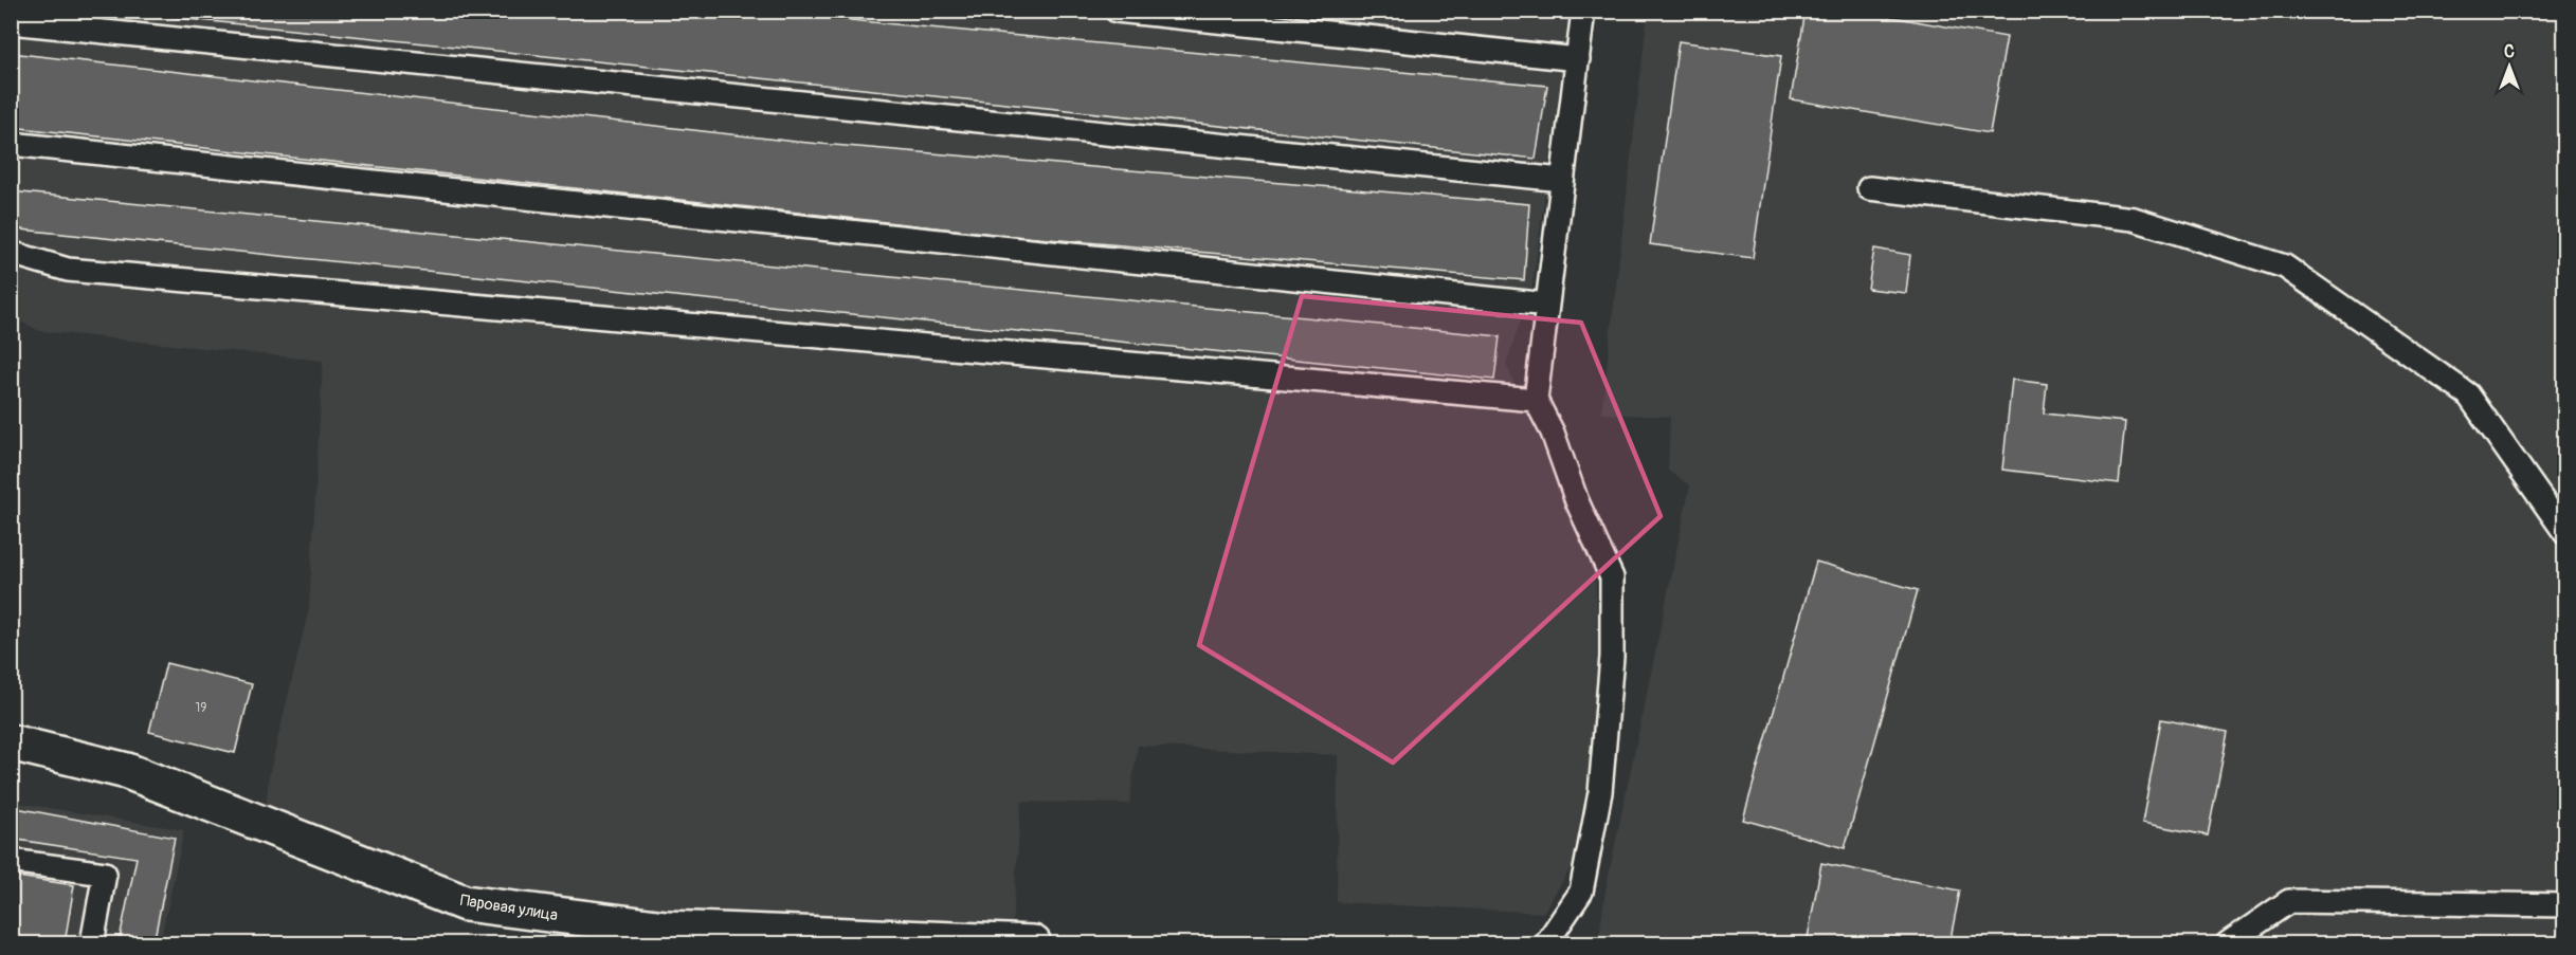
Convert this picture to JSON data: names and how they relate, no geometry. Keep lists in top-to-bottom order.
{
  "streets": {
    "street": ["Паровая улица"]
  },
  "house_numbers": ["19"],
  "north": "top"
}
